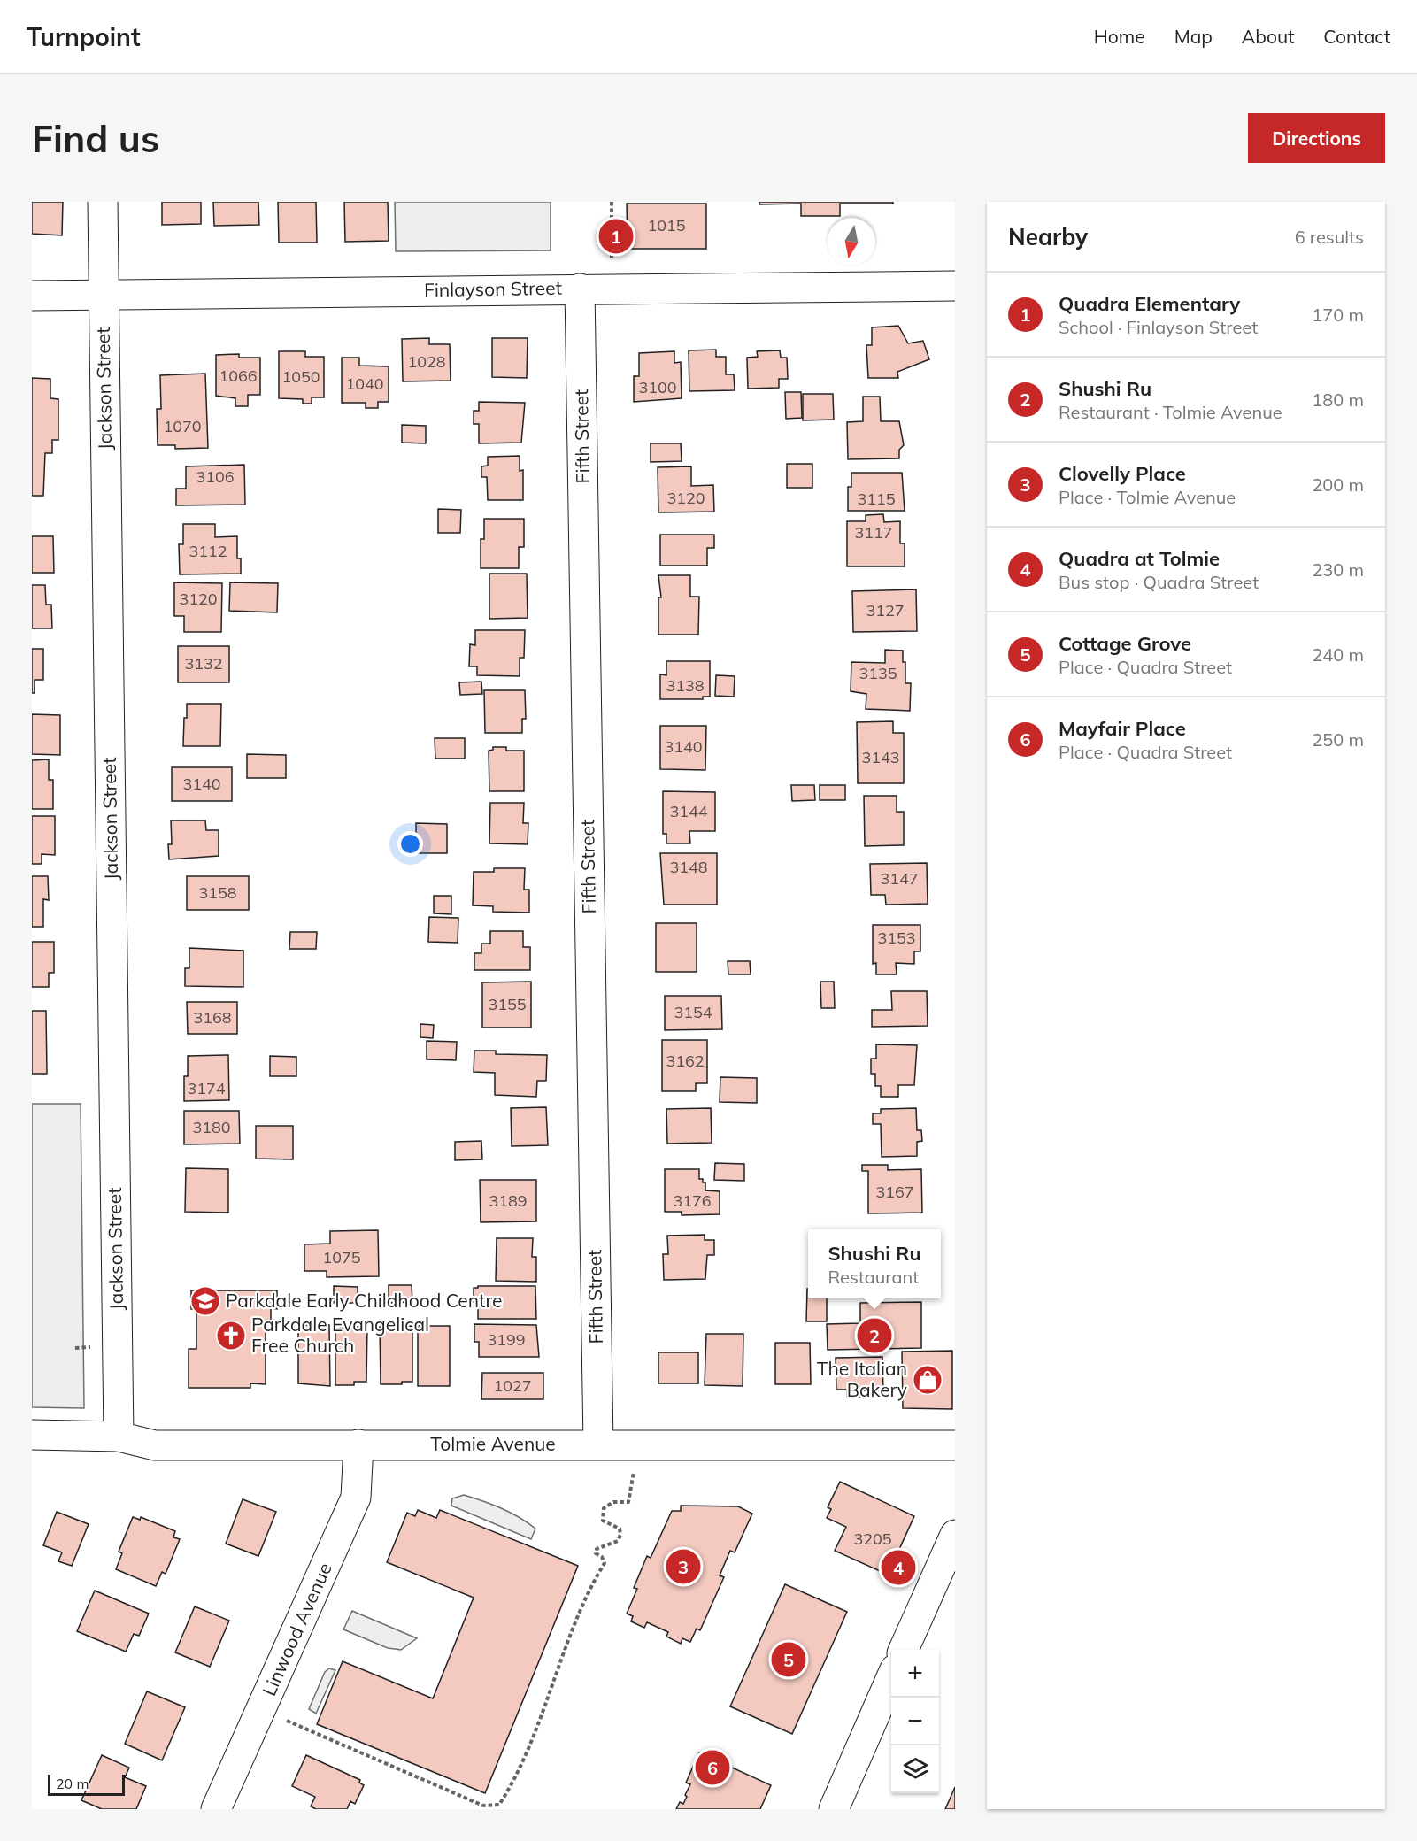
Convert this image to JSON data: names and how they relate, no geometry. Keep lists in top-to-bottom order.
{
  "streets": {
    "street": [
      "Finlayson Street",
      "Jackson Street",
      "Fifth Street",
      "Tolmie Avenue",
      "Linwood Avenue"
    ]
  },
  "crossings": [
    ["Finlayson Street", "Jackson Street"],
    ["Finlayson Street", "Fifth Street"],
    ["Jackson Street", "Tolmie Avenue"],
    ["Fifth Street", "Tolmie Avenue"],
    ["Tolmie Avenue", "Linwood Avenue"]
  ],
  "places": {
    "school or university": ["Parkdale Early Childhood Centre"],
    "church": ["Parkdale Evangelical Free Church"],
    "shop": ["The Italian Bakery"]
  },
  "house_numbers": [
    "1015",
    "1028",
    "1066",
    "1050",
    "1040",
    "3100",
    "1070",
    "3106",
    "3120",
    "3115",
    "3117",
    "3112",
    "3120",
    "3127",
    "3132",
    "3135",
    "3138",
    "3140",
    "3143",
    "3140",
    "3144",
    "3148",
    "3147",
    "3158",
    "3153",
    "3155",
    "3154",
    "3168",
    "3162",
    "3174",
    "3180",
    "3167",
    "3189",
    "3176",
    "1075",
    "3199",
    "1027",
    "3205"
  ],
  "scale_bar": "20 m",
  "north": "bottom",
  "page": {
    "header": "Turnpoint",
    "nav": [
      "Home",
      "Map",
      "About",
      "Contact"
    ],
    "buttons": "Directions",
    "title": "Find us",
    "heading": ["Nearby", "6 results"],
    "pins": [
      "1",
      "2",
      "3",
      "4",
      "5",
      "6"
    ],
    "list": [
      {
        "mark": "1",
        "name": "Quadra Elementary",
        "note": "School · Finlayson Street",
        "value": "170 m"
      },
      {
        "mark": "2",
        "name": "Shushi Ru",
        "note": "Restaurant · Tolmie Avenue",
        "value": "180 m"
      },
      {
        "mark": "3",
        "name": "Clovelly Place",
        "note": "Place · Tolmie Avenue",
        "value": "200 m"
      },
      {
        "mark": "4",
        "name": "Quadra at Tolmie",
        "note": "Bus stop · Quadra Street",
        "value": "230 m"
      },
      {
        "mark": "5",
        "name": "Cottage Grove",
        "note": "Place · Quadra Street",
        "value": "240 m"
      },
      {
        "mark": "6",
        "name": "Mayfair Place",
        "note": "Place · Quadra Street",
        "value": "250 m"
      }
    ],
    "popup": ["Shushi Ru", "Restaurant"],
    "map_buttons": ["+", "−"],
    "scale": "20 m"
  }
}
